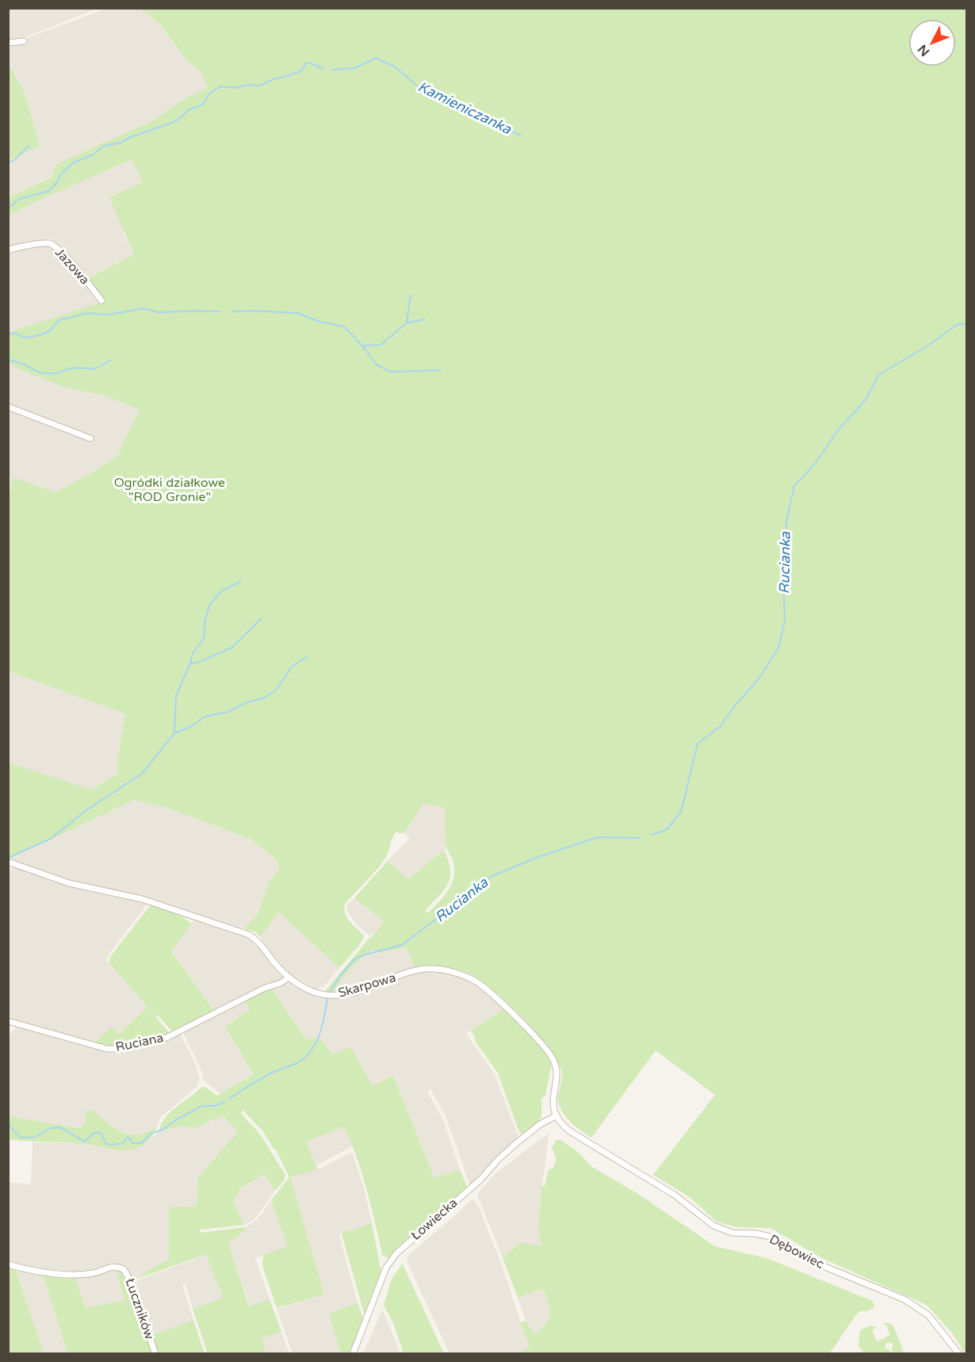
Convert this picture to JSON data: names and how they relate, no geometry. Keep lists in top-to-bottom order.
{
  "streets": {
    "street": [
      "Jazowa",
      "Skarpowa",
      "Ruciana",
      "Łowiecka",
      "Dębowiec",
      "Łuczników"
    ]
  },
  "crossings": [
    ["Skarpowa", "Ruciana"],
    ["Skarpowa", "Łowiecka"],
    ["Skarpowa", "Dębowiec"],
    ["Łowiecka", "Dębowiec"]
  ],
  "water": ["Kamieniczanka", "Rucianka"],
  "parks": ["Ogródki działkowe \"ROD Gronie\""],
  "north": "bottom left"
}
